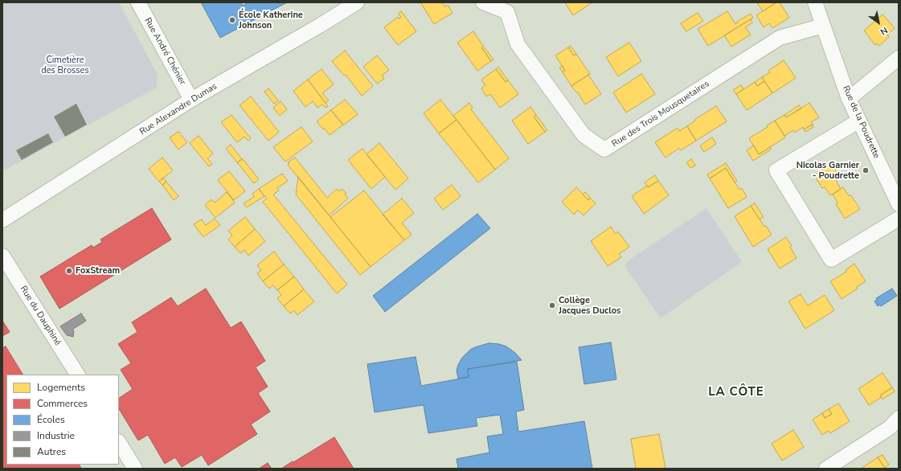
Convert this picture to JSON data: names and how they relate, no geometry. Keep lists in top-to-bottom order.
{
  "streets": {
    "street": [
      "Rue André Chénier",
      "Rue Alexandre Dumas",
      "Rue des Trois Mousquetaires",
      "Rue de la Poudrette",
      "Rue du Dauphiné"
    ]
  },
  "crossings": [
    ["Rue André Chénier", "Rue Alexandre Dumas"],
    ["Rue des Trois Mousquetaires", "Rue de la Poudrette"]
  ],
  "districts": ["LA CÔTE"],
  "parks": ["Cimetière des Brosses"],
  "places": [
    "École Katherine Johnson",
    "Nicolas Garnier - Poudrette",
    "FoxStream",
    "Collège Jacques Duclos"
  ],
  "legend": [
    "Logements",
    "Commerces",
    "Écoles",
    "Industrie",
    "Autres"
  ],
  "north": "bottom right"
}
